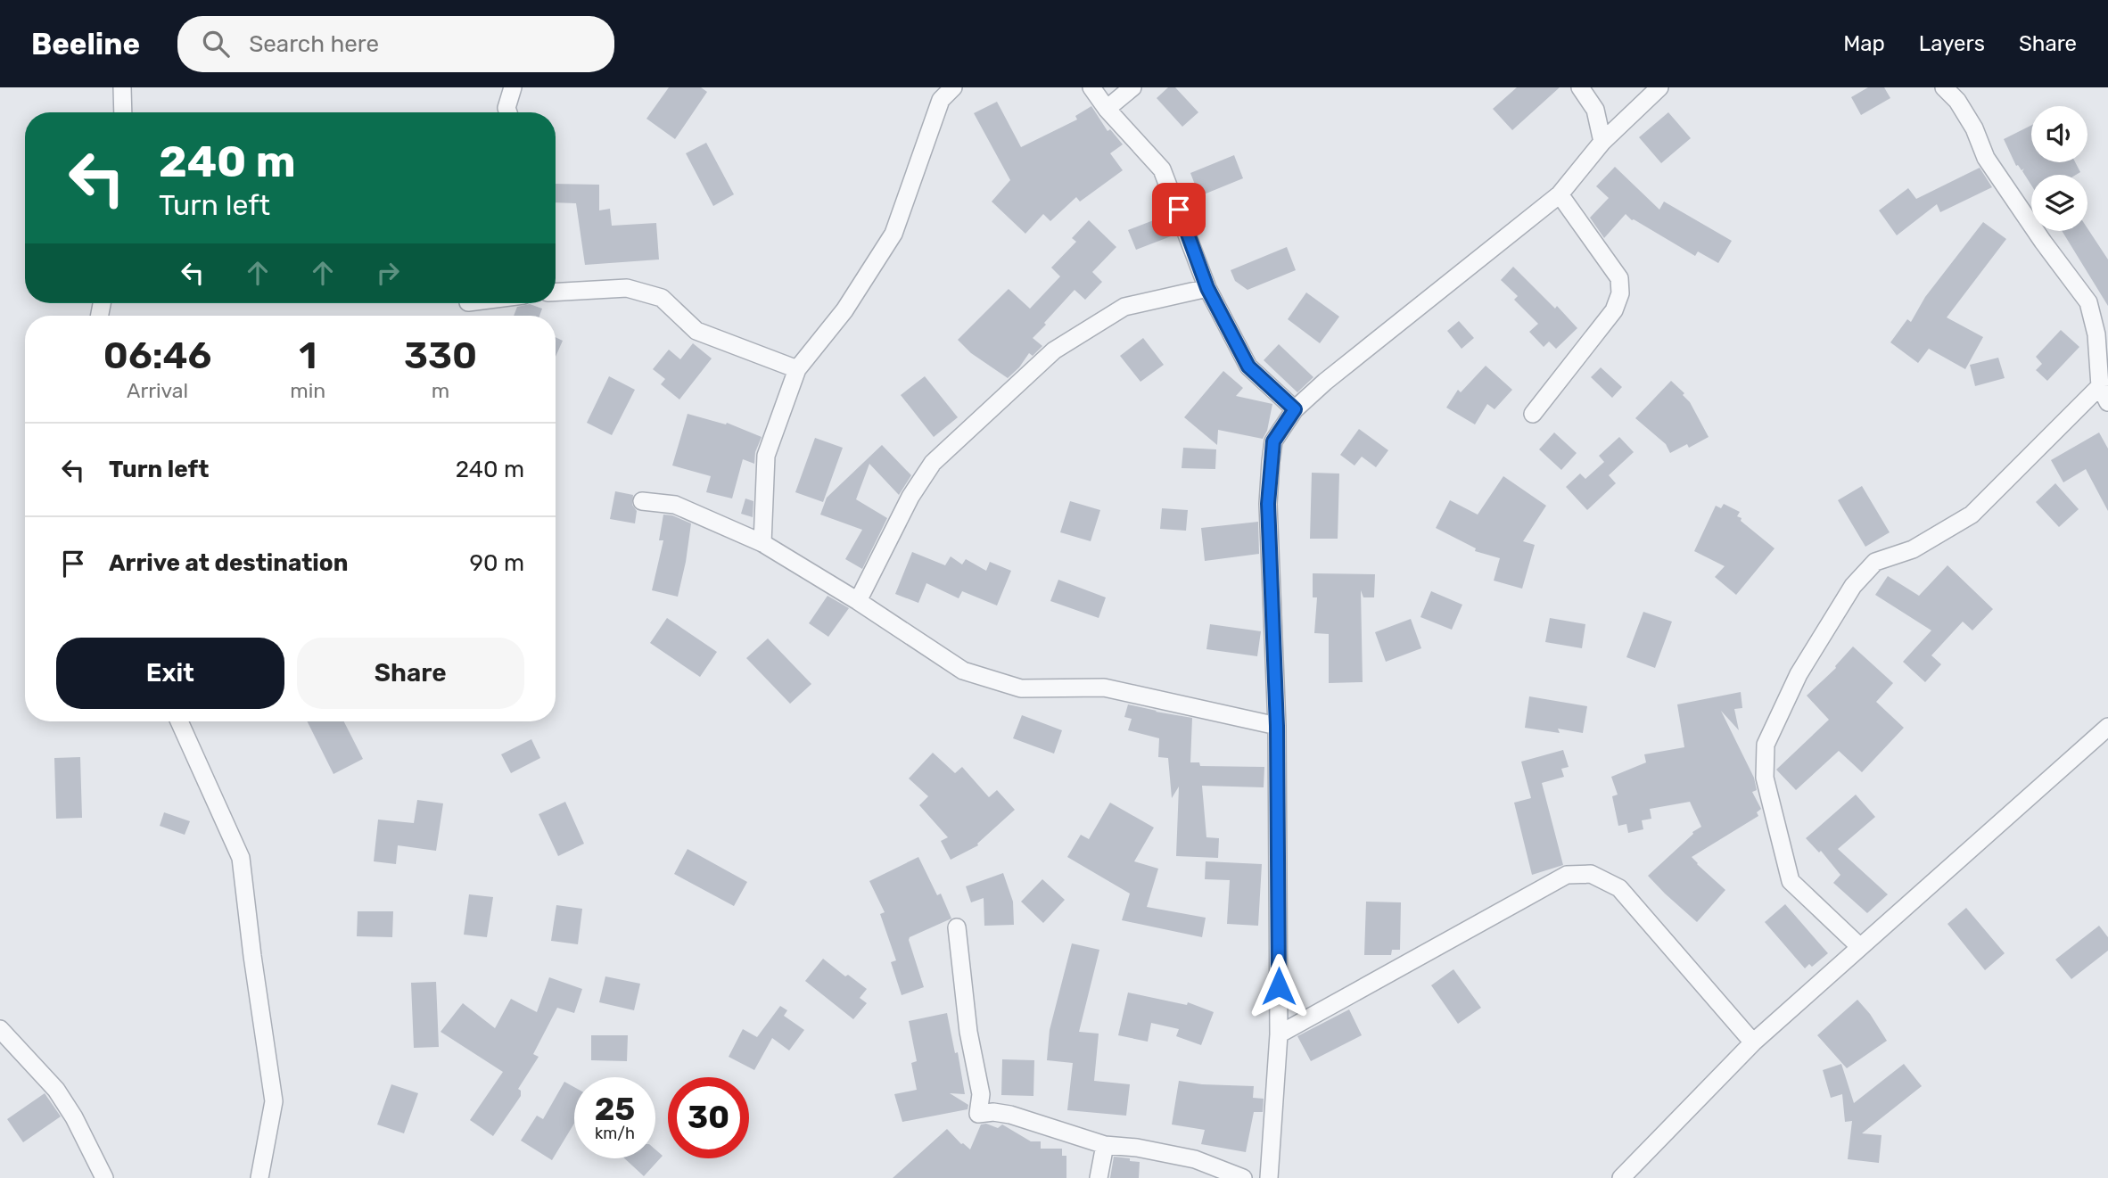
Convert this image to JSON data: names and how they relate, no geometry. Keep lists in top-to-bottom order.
{
  "page": {
    "header": "Beeline",
    "search": "Search here",
    "nav": ["Map", "Layers", "Share"],
    "turn": ["240 m", "Turn left"],
    "eta": [
      "06:46",
      "Arrival",
      "1",
      "min",
      "330",
      "m"
    ],
    "list": [
      {
        "name": "Turn left",
        "value": "240 m"
      },
      {
        "name": "Arrive at destination",
        "value": "90 m"
      }
    ],
    "buttons": ["Exit", "Share"],
    "speed": "25 km/h",
    "limit": "30"
  }
}
